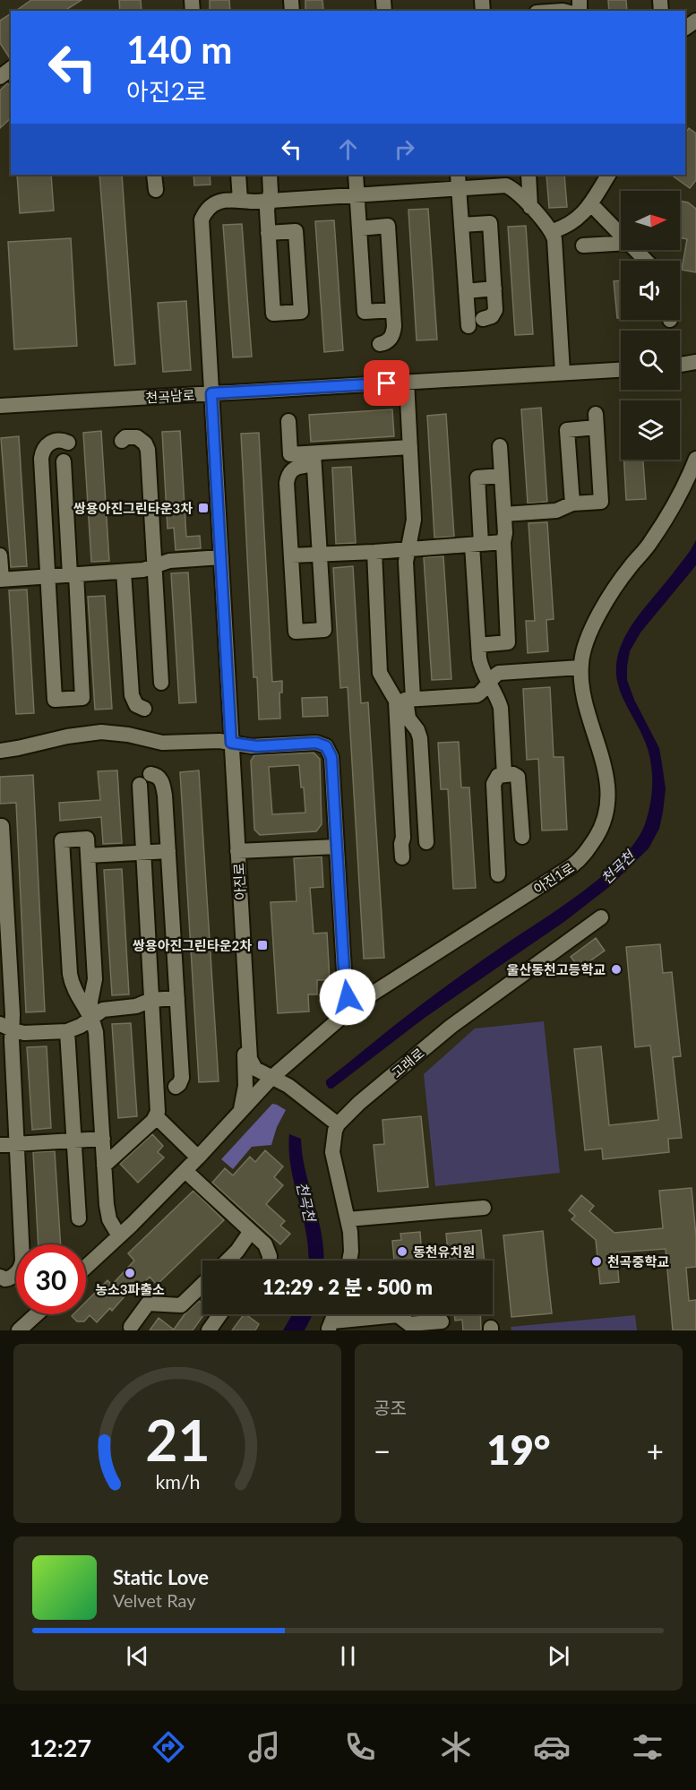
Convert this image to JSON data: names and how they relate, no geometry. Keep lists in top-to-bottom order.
{
  "streets": {
    "street": [
      "천곡남로",
      "아진1로",
      "아진로",
      "고래로"
    ]
  },
  "crossings": [
    ["천곡남로", "아진로"],
    ["아진1로", "아진로"],
    ["아진로", "고래로"]
  ],
  "water": ["천곡천"],
  "places": {
    "transit": ["쌍용아진그린타운3차", "쌍용아진그린타운2차"],
    "other": [
      "울산동천고등학교",
      "동천유치원",
      "천곡중학교",
      "농소3파출소"
    ]
  },
  "north": "right",
  "page": {
    "turn": ["140 m", "아진2로"],
    "limit": "30",
    "trip": "12:29 · 2 분 · 500 m",
    "tile": "공조",
    "heat": ["−", "19°", "+"],
    "song": ["Static Love", "Velvet Ray"],
    "tabs": "12:27",
    "gauge": ["21", "km/h"]
  }
}
